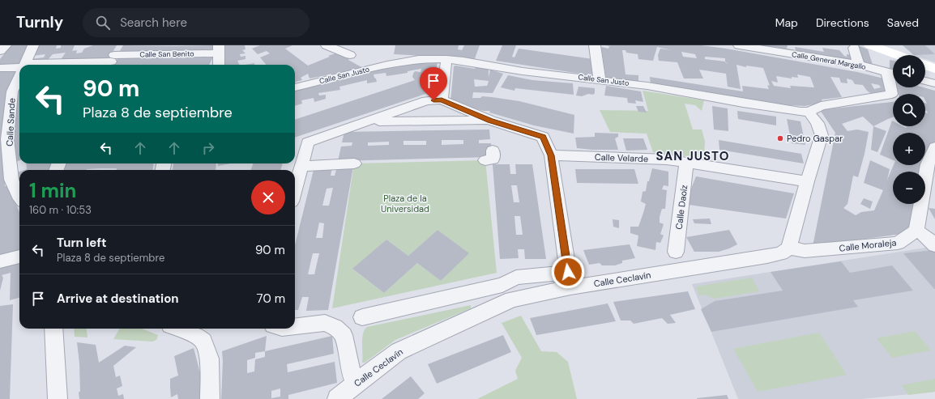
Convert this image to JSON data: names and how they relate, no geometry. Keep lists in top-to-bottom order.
{
  "streets": {
    "street": [
      "Calle San Benito",
      "Calle General Margallo",
      "Calle San Justo",
      "Calle Sande",
      "Calle Velarde",
      "Calle Daoíz",
      "Calle Moraleja",
      "Calle Ceclavín"
    ]
  },
  "crossings": [
    ["Calle Velarde", "Calle Daoíz"],
    ["Calle Moraleja", "Calle Ceclavín"]
  ],
  "districts": ["SAN JUSTO"],
  "parks": ["Plaza de la Universidad"],
  "places": ["Pedro Gaspar"],
  "page": {
    "header": "Turnly",
    "search": "Search here",
    "nav": ["Map", "Directions", "Saved"],
    "map_buttons": ["+", "−"],
    "turn": ["90 m", "Plaza 8 de septiembre"],
    "heading": ["1 min", "160 m · 10:53"],
    "list": [
      {
        "name": "Turn left",
        "note": "Plaza 8 de septiembre",
        "value": "90 m"
      },
      {
        "name": "Arrive at destination",
        "value": "70 m"
      }
    ]
  }
}
